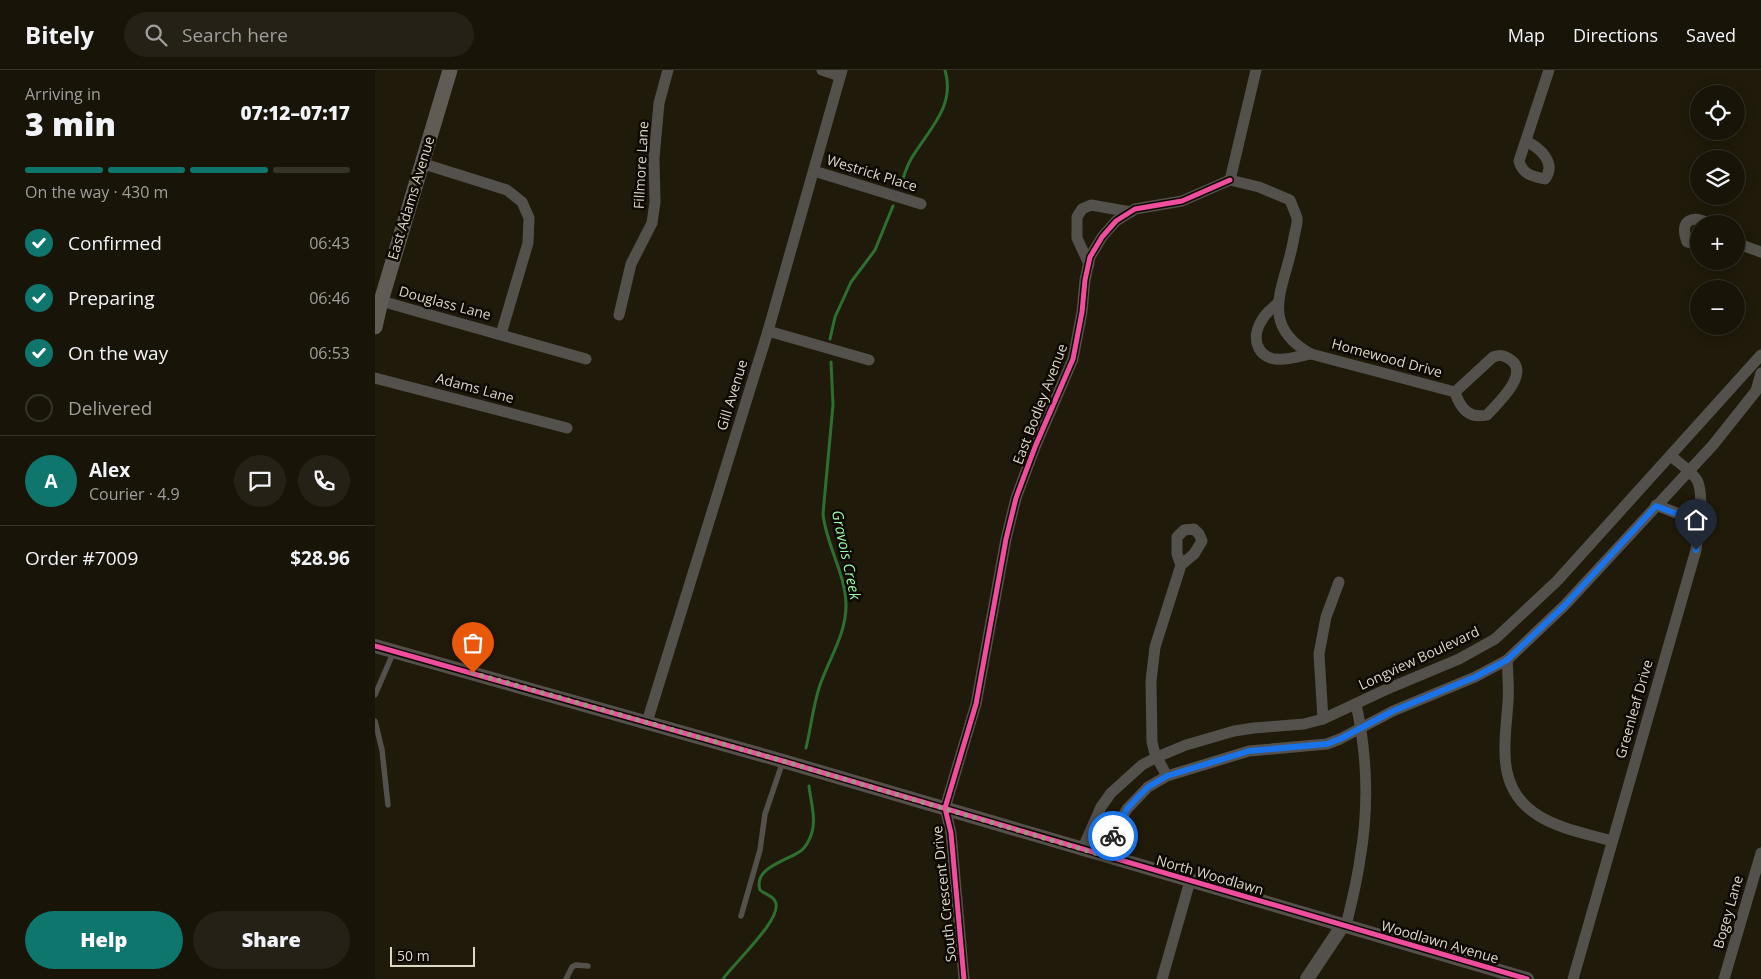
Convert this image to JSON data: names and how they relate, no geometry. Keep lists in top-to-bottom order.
{
  "streets": {
    "main road": ["East Adams Avenue"],
    "street": [
      "Fillmore Lane",
      "Westrick Place",
      "Douglass Lane",
      "Homewood Drive",
      "Adams Lane",
      "Gill Avenue",
      "East Bodley Avenue",
      "Longview Boulevard",
      "Greenleaf Drive",
      "North Woodlawn",
      "South Crescent Drive",
      "Bogey Lane",
      "Woodlawn Avenue"
    ]
  },
  "crossings": [
    ["Westrick Place", "Gill Avenue"],
    ["East Adams Avenue", "Douglass Lane"],
    ["Homewood Drive", "East Bodley Avenue"],
    ["Gill Avenue", "North Woodlawn"],
    ["East Bodley Avenue", "North Woodlawn"],
    ["East Bodley Avenue", "South Crescent Drive"],
    ["Longview Boulevard", "Greenleaf Drive"],
    ["Longview Boulevard", "North Woodlawn"],
    ["North Woodlawn", "South Crescent Drive"],
    ["North Woodlawn", "Woodlawn Avenue"]
  ],
  "water": ["Gravois Creek"],
  "scale_bar": "50 m",
  "page": {
    "header": "Bitely",
    "search": "Search here",
    "nav": ["Map", "Directions", "Saved"],
    "heading": ["3 min", "Arriving in", "07:12–07:17"],
    "panel": [
      "Alex",
      "Courier · 4.9",
      "Order #7009",
      "$28.96"
    ],
    "map_buttons": ["+", "−"],
    "bar": "On the way · 430 m",
    "list": [
      ["Confirmed", "06:43"],
      ["Preparing", "06:46"],
      ["On the way", "06:53"],
      "Delivered"
    ],
    "round": "A",
    "buttons": ["Help", "Share"],
    "scale": "50 m"
  }
}
